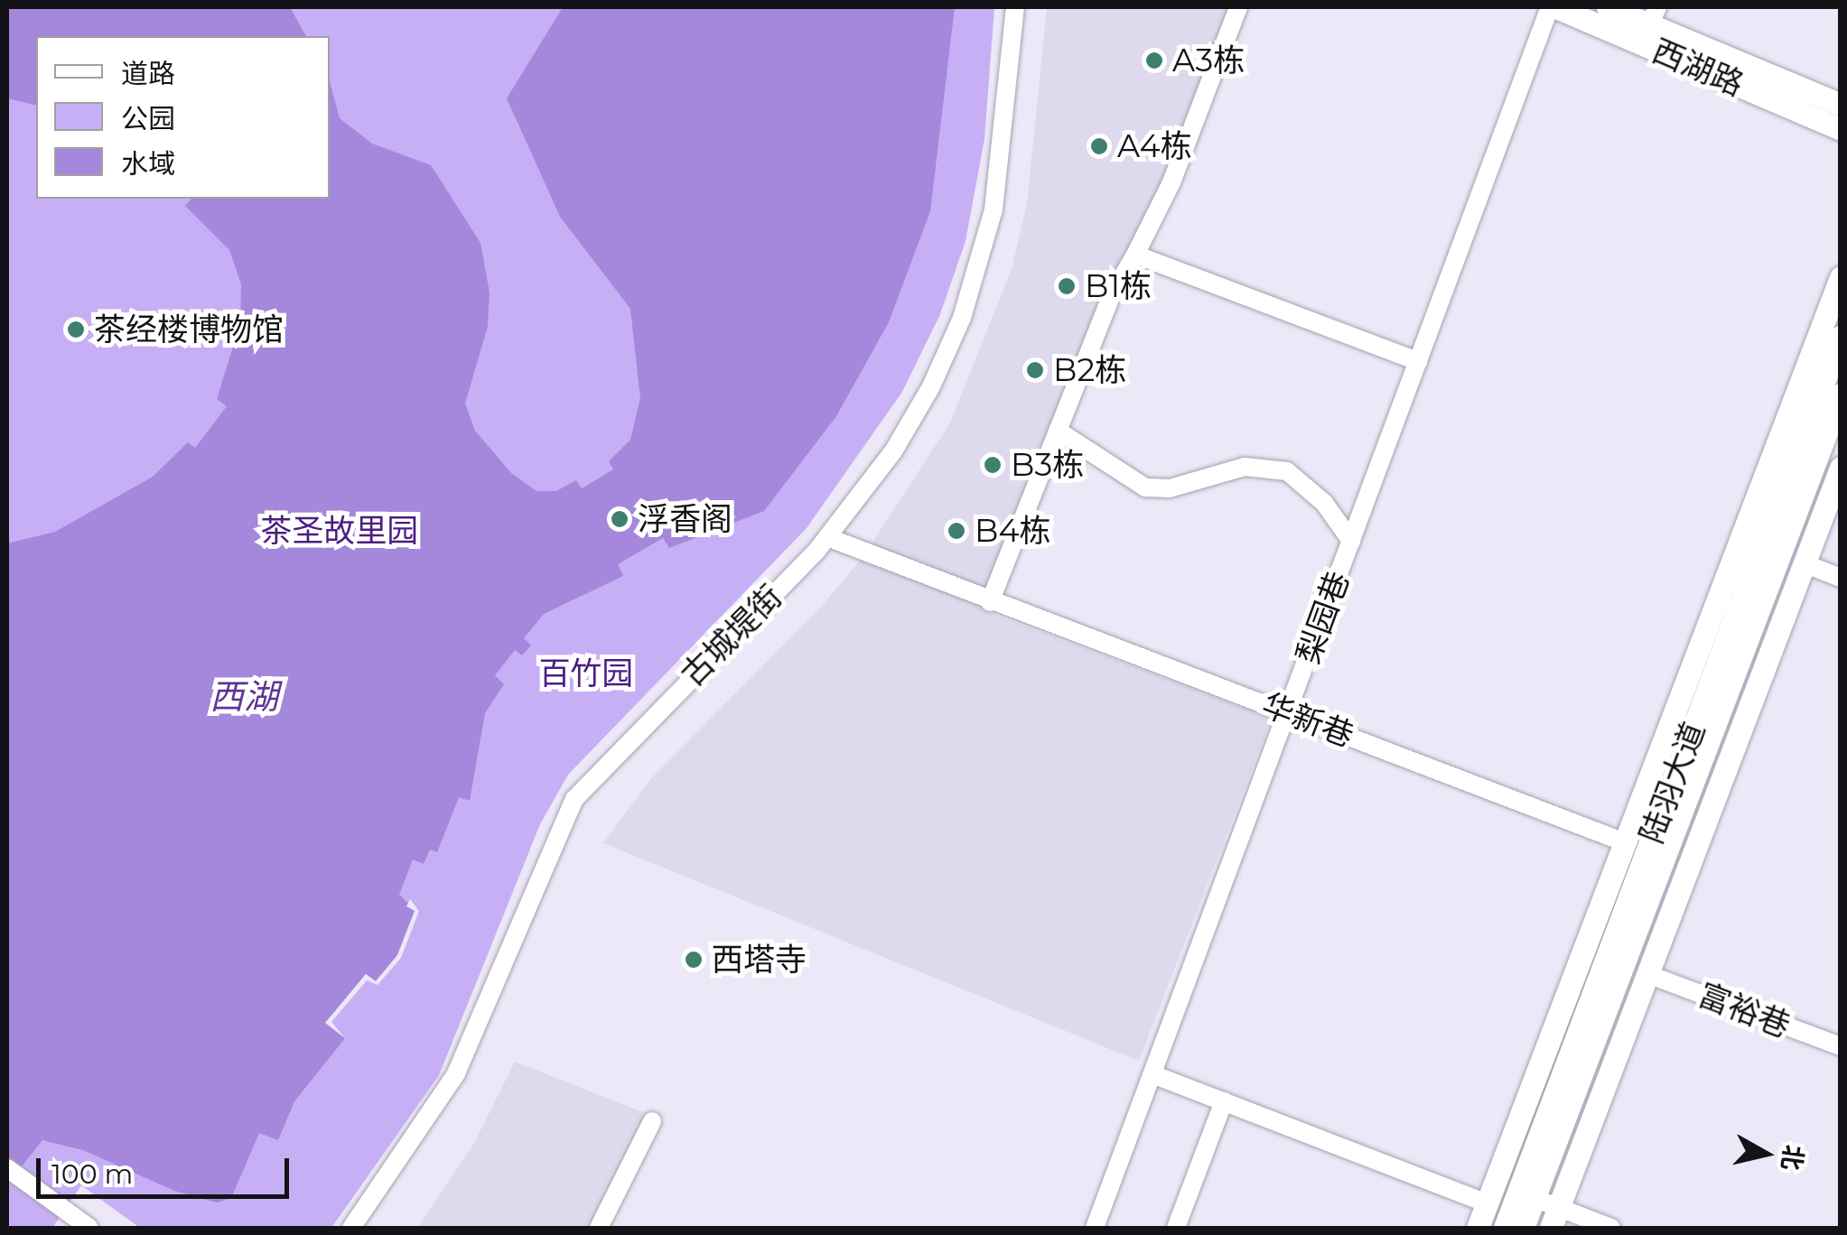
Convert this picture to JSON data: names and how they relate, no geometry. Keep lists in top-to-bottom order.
{
  "streets": {
    "main road": ["西湖路", "陆羽大道"],
    "street": [
      "梨园巷",
      "古城堤街",
      "华新巷",
      "富裕巷"
    ]
  },
  "crossings": [
    ["西湖路", "梨园巷"],
    ["梨园巷", "华新巷"],
    ["古城堤街", "华新巷"]
  ],
  "water": ["西湖"],
  "parks": ["茶圣故里园", "百竹园"],
  "places": [
    "A3栋",
    "A4栋",
    "B1栋",
    "茶经楼博物馆",
    "B2栋",
    "B3栋",
    "浮香阁",
    "B4栋",
    "西塔寺"
  ],
  "legend": ["道路", "公园", "水域"],
  "scale_bar": "100 m",
  "north": "right"
}
